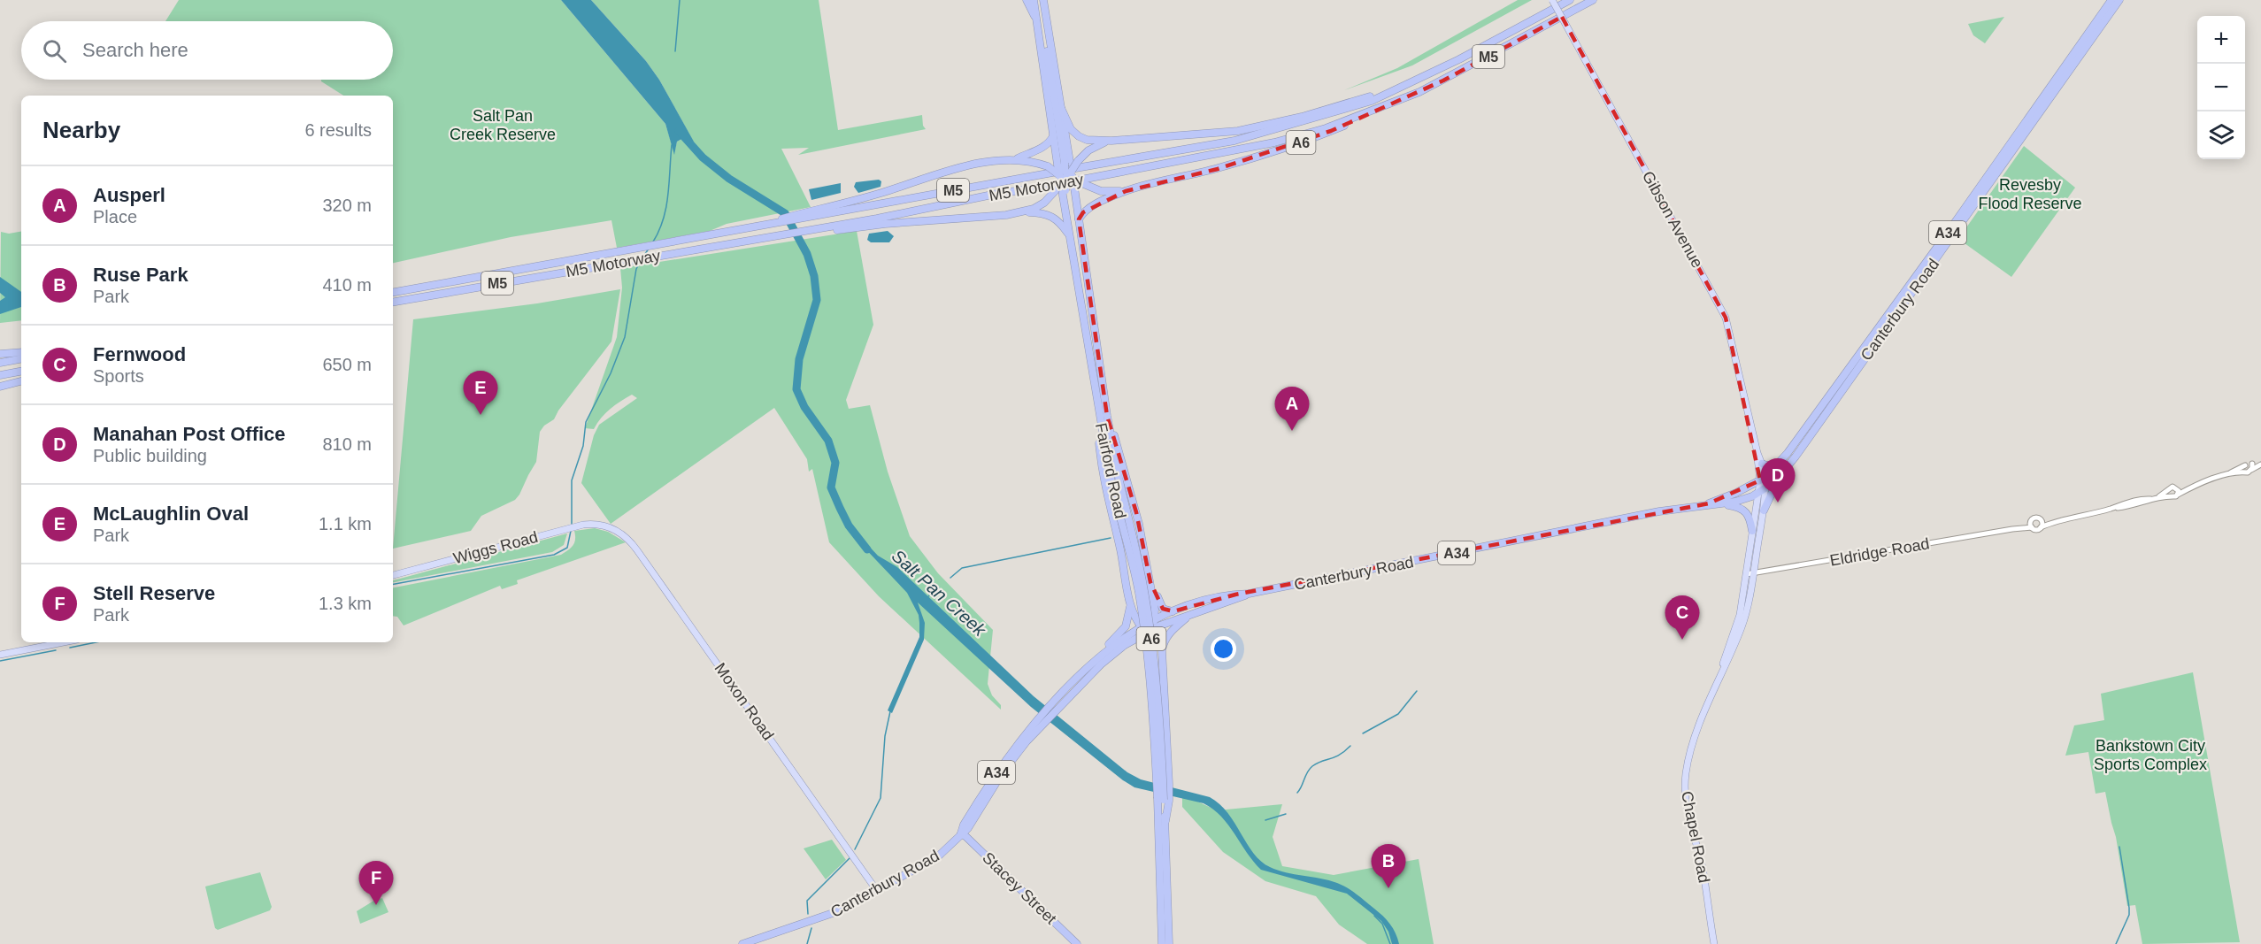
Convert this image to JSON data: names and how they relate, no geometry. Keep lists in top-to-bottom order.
{
  "streets": {
    "highway": [
      "M5",
      "A6",
      "M5 Motorway",
      "A34",
      "Canterbury Road",
      "Fairford Road",
      "Stacey Street"
    ],
    "main road": [
      "Gibson Avenue",
      "Wiggs Road",
      "Moxon Road",
      "Chapel Road"
    ],
    "street": ["Eldridge Road"]
  },
  "crossings": [
    ["M5", "A6"],
    ["M5", "M5 Motorway"],
    ["M5", "Fairford Road"],
    ["A6", "M5 Motorway"],
    ["A6", "Canterbury Road"],
    ["A6", "Fairford Road"],
    ["Gibson Avenue", "Canterbury Road"],
    ["Gibson Avenue", "Chapel Road"],
    ["Canterbury Road", "Moxon Road"],
    ["Canterbury Road", "Chapel Road"],
    ["Canterbury Road", "Stacey Street"],
    ["Wiggs Road", "Moxon Road"],
    ["Eldridge Road", "Chapel Road"]
  ],
  "water": ["Salt Pan Creek"],
  "parks": ["Salt Pan Creek Reserve", "Revesby Flood Reserve", "Bankstown City Sports Complex"],
  "page": {
    "map_buttons": ["+", "−"],
    "search": "Search here",
    "heading": ["Nearby", "6 results"],
    "list": [
      {
        "mark": "A",
        "name": "Ausperl",
        "note": "Place",
        "value": "320 m"
      },
      {
        "mark": "B",
        "name": "Ruse Park",
        "note": "Park",
        "value": "410 m"
      },
      {
        "mark": "C",
        "name": "Fernwood",
        "note": "Sports",
        "value": "650 m"
      },
      {
        "mark": "D",
        "name": "Manahan Post Office",
        "note": "Public building",
        "value": "810 m"
      },
      {
        "mark": "E",
        "name": "McLaughlin Oval",
        "note": "Park",
        "value": "1.1 km"
      },
      {
        "mark": "F",
        "name": "Stell Reserve",
        "note": "Park",
        "value": "1.3 km"
      }
    ],
    "pins": [
      "E",
      "A",
      "D",
      "C",
      "B",
      "F"
    ]
  }
}
